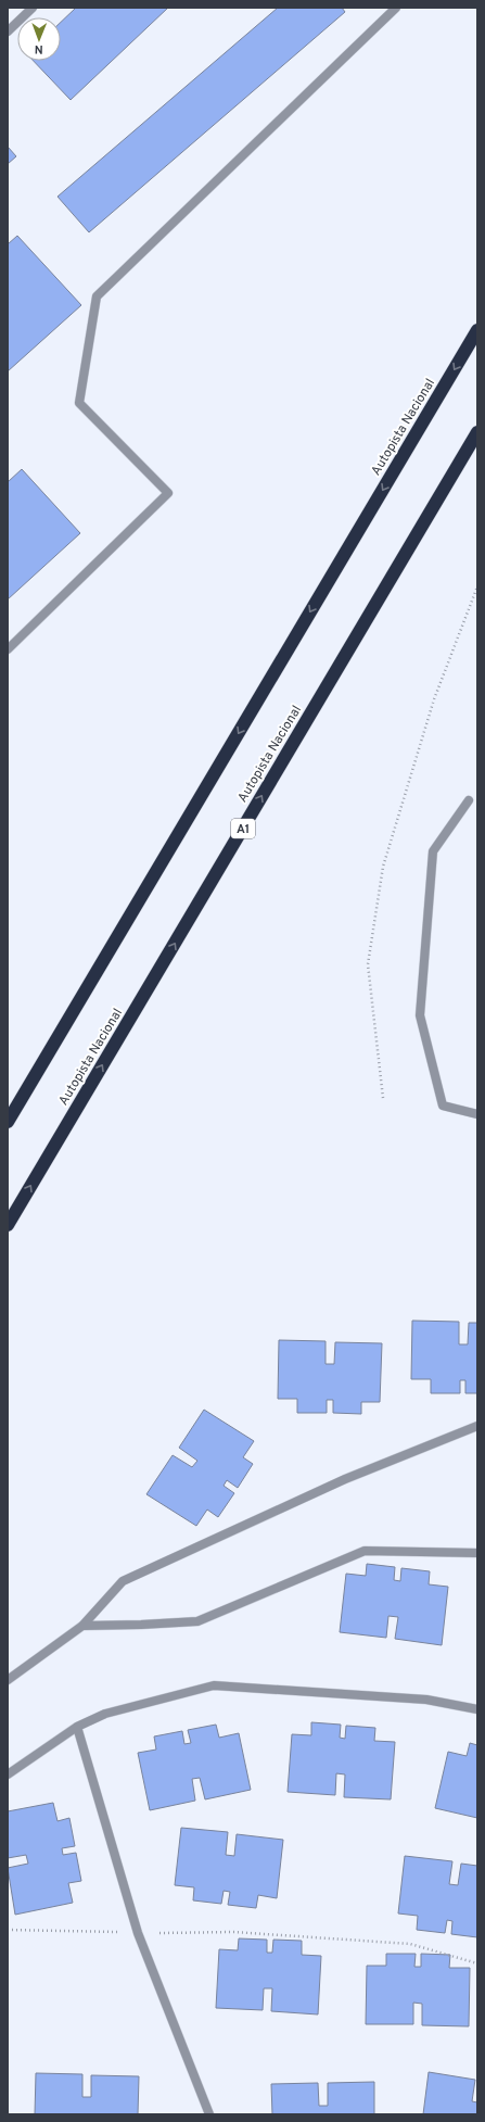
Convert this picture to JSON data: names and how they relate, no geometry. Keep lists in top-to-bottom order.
{
  "streets": {
    "highway": ["Autopista Nacional", "A1"]
  },
  "north": "bottom"
}
